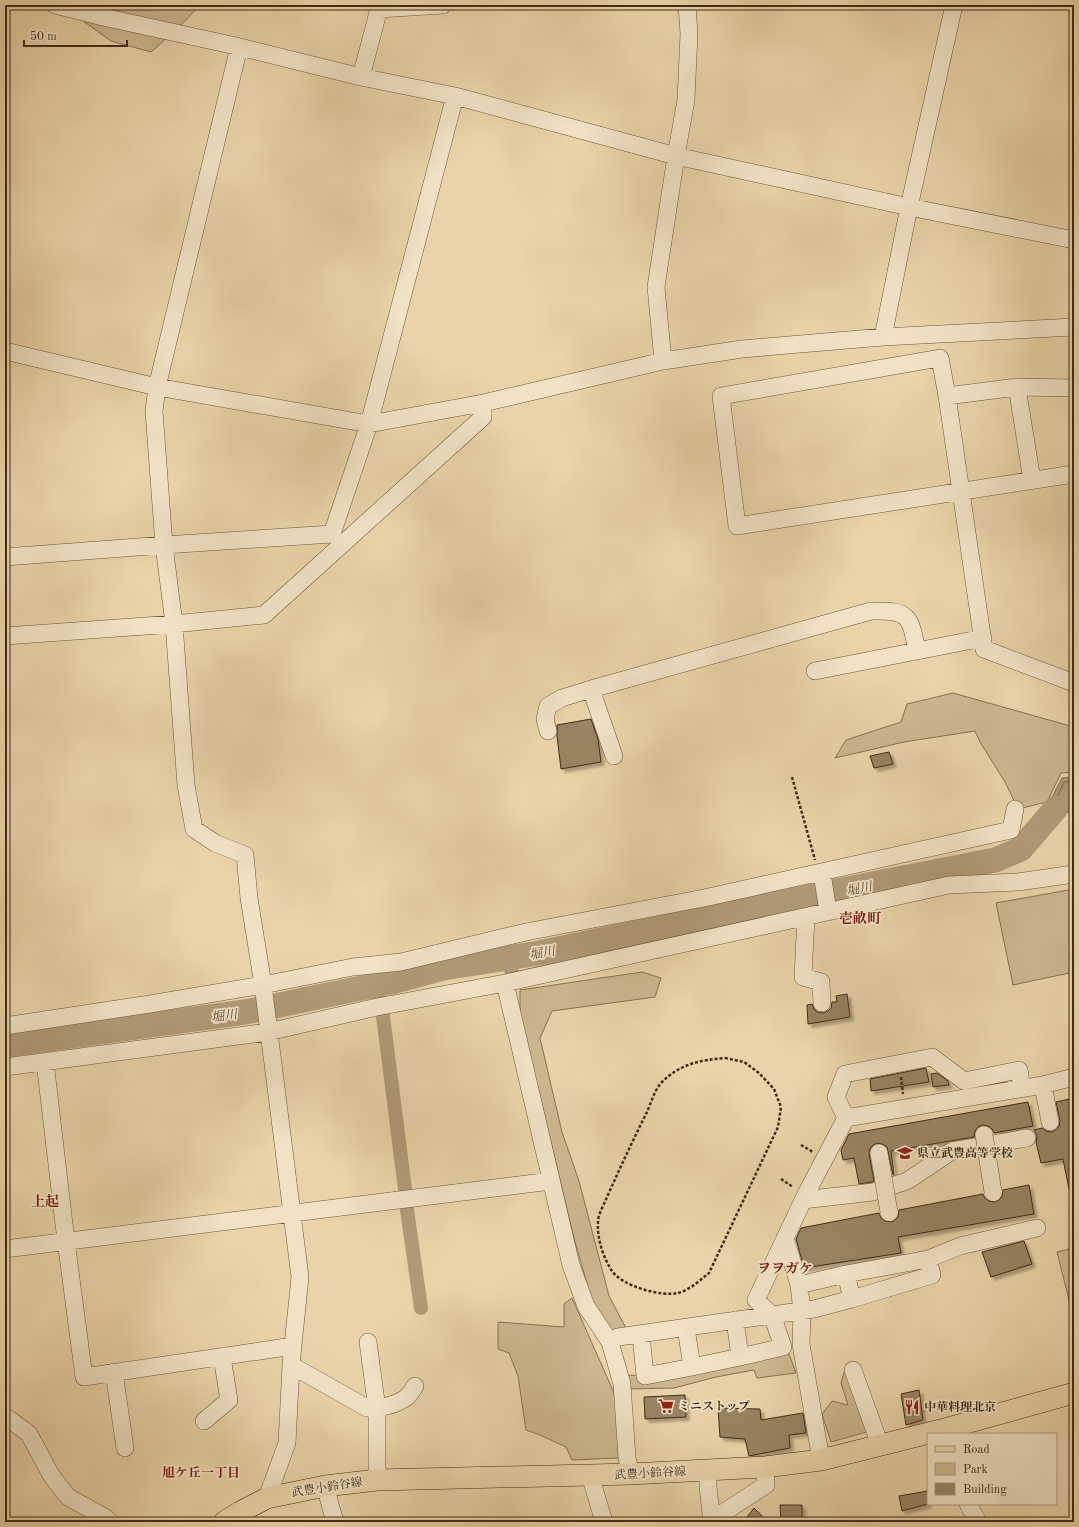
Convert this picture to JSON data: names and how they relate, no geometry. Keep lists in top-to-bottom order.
{
  "streets": {
    "main road": ["武豊小鈴谷線"]
  },
  "districts": [
    "壱畝町",
    "上起",
    "ヲヲガケ",
    "旭ケ丘一丁目"
  ],
  "water": ["堀川"],
  "places": {
    "school or university": ["県立武豊高等学校"],
    "supermarket": ["ミニストップ"],
    "restaurant": ["中華料理北京"]
  },
  "legend": ["Road", "Park", "Building"],
  "scale_bar": "50 m"
}
